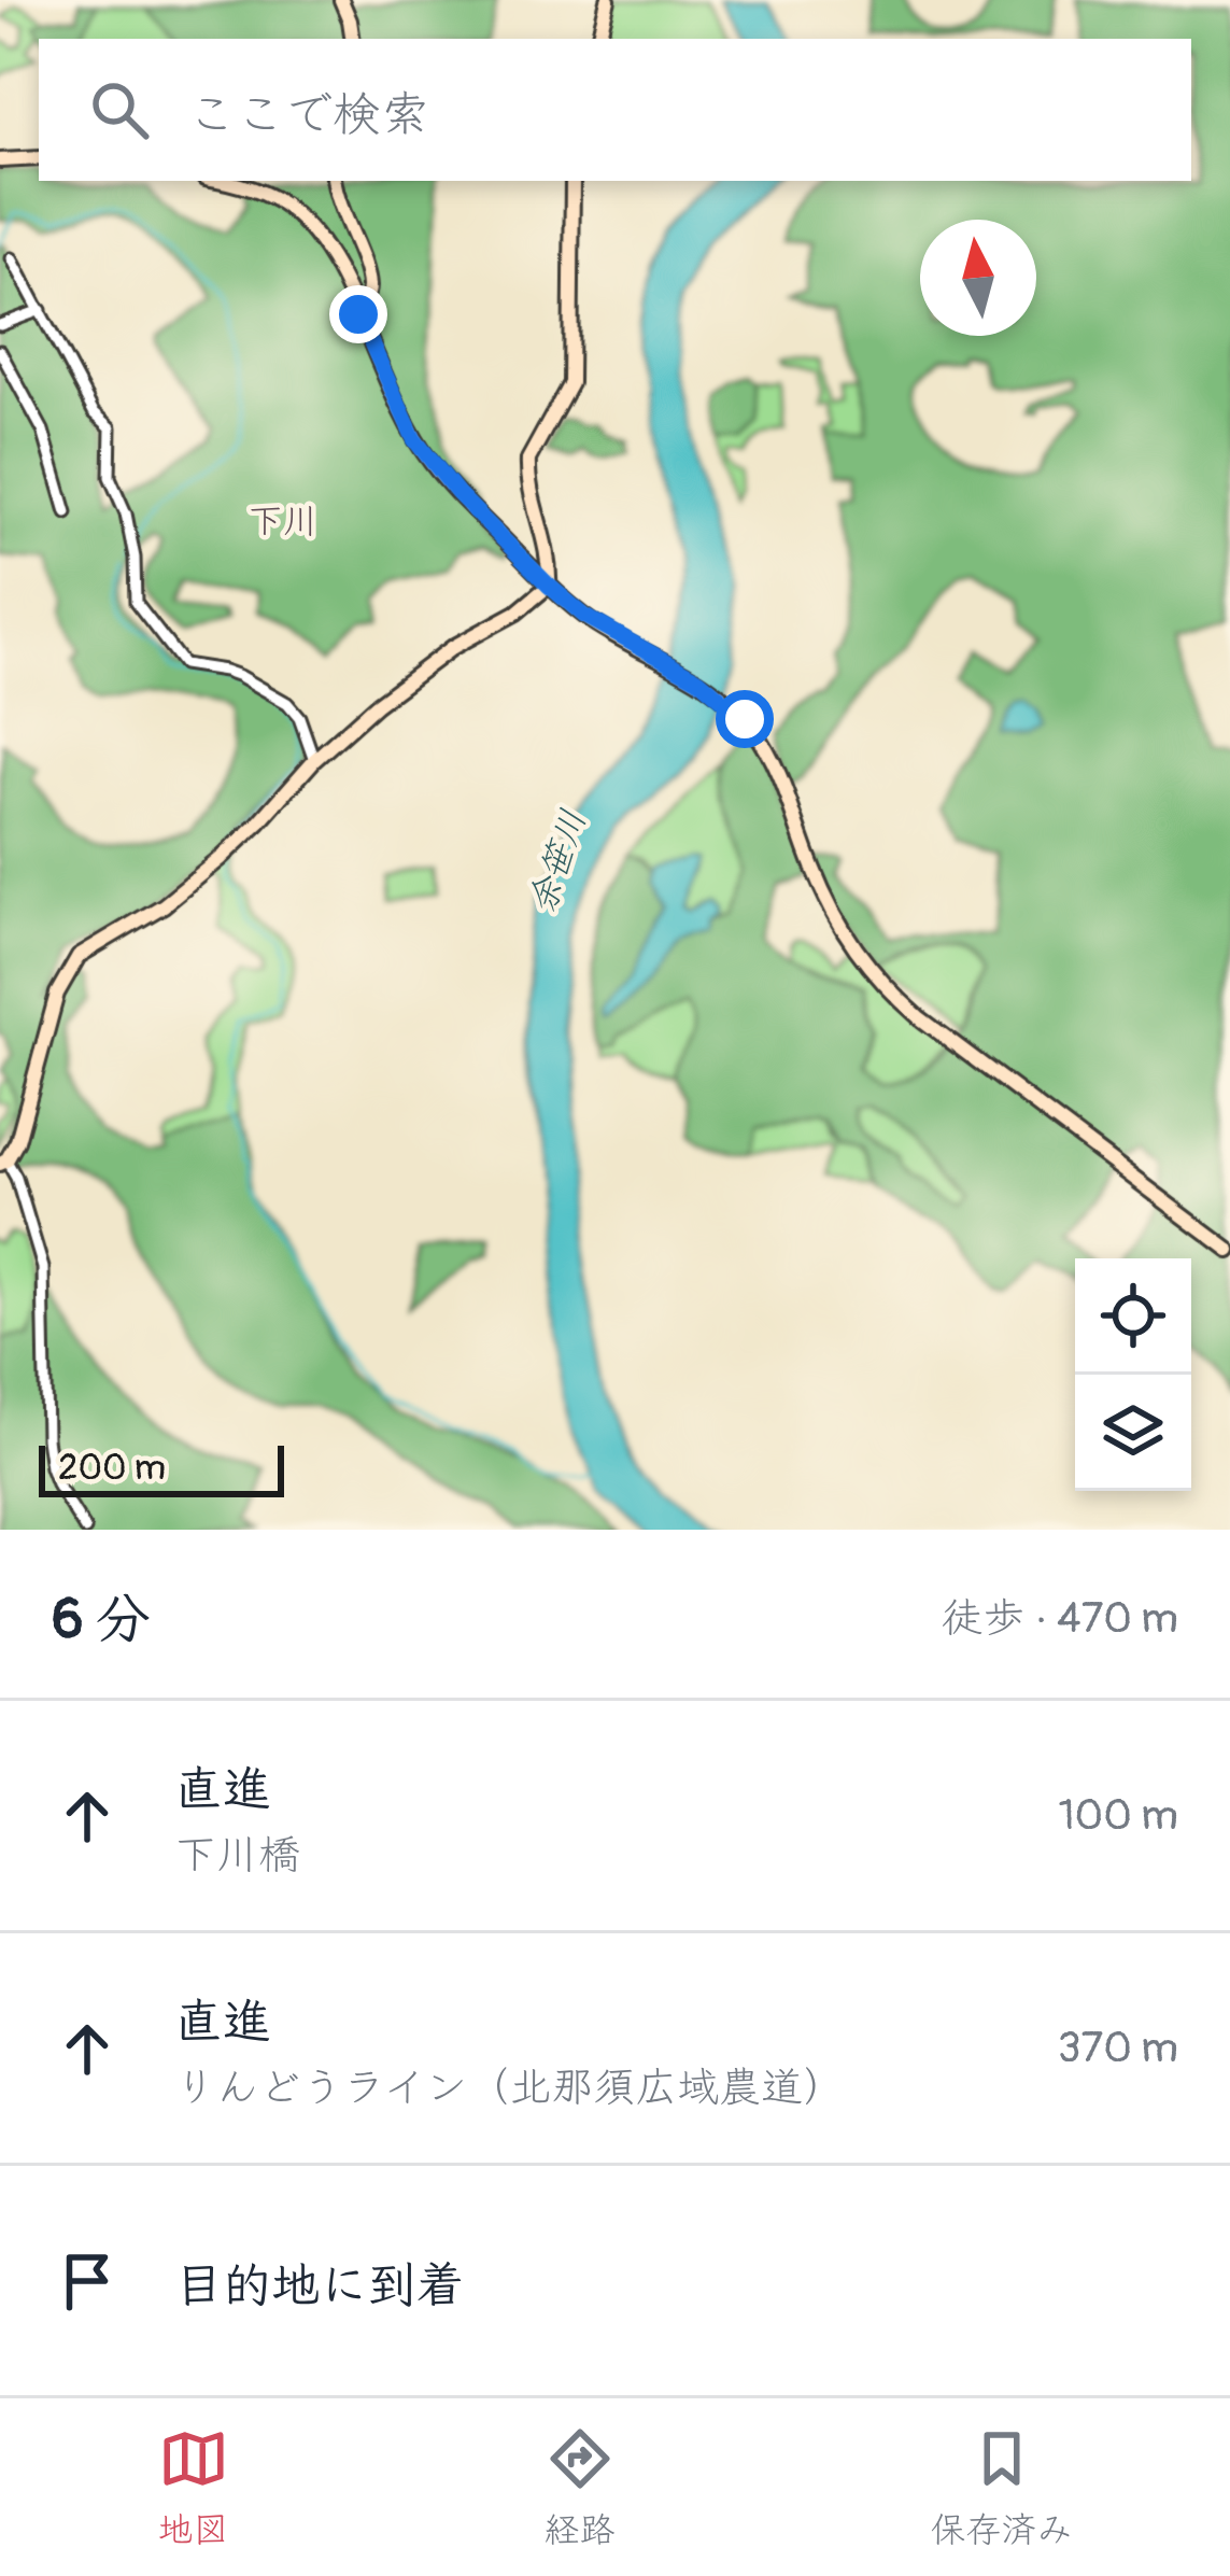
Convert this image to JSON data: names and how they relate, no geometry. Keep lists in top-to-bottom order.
{
  "districts": ["下川"],
  "water": ["余笹川"],
  "scale_bar": "200 m",
  "north": "top",
  "page": {
    "search": "ここで検索",
    "scale": "200 m",
    "heading": ["6 分", "徒歩 · 470 m"],
    "list": [
      ["直進", "下川橋", "100 m"],
      ["直進", "りんどうライン（北那須広域農道）", "370 m"],
      "目的地に到着"
    ],
    "nav": ["地図", "経路", "保存済み"]
  }
}
